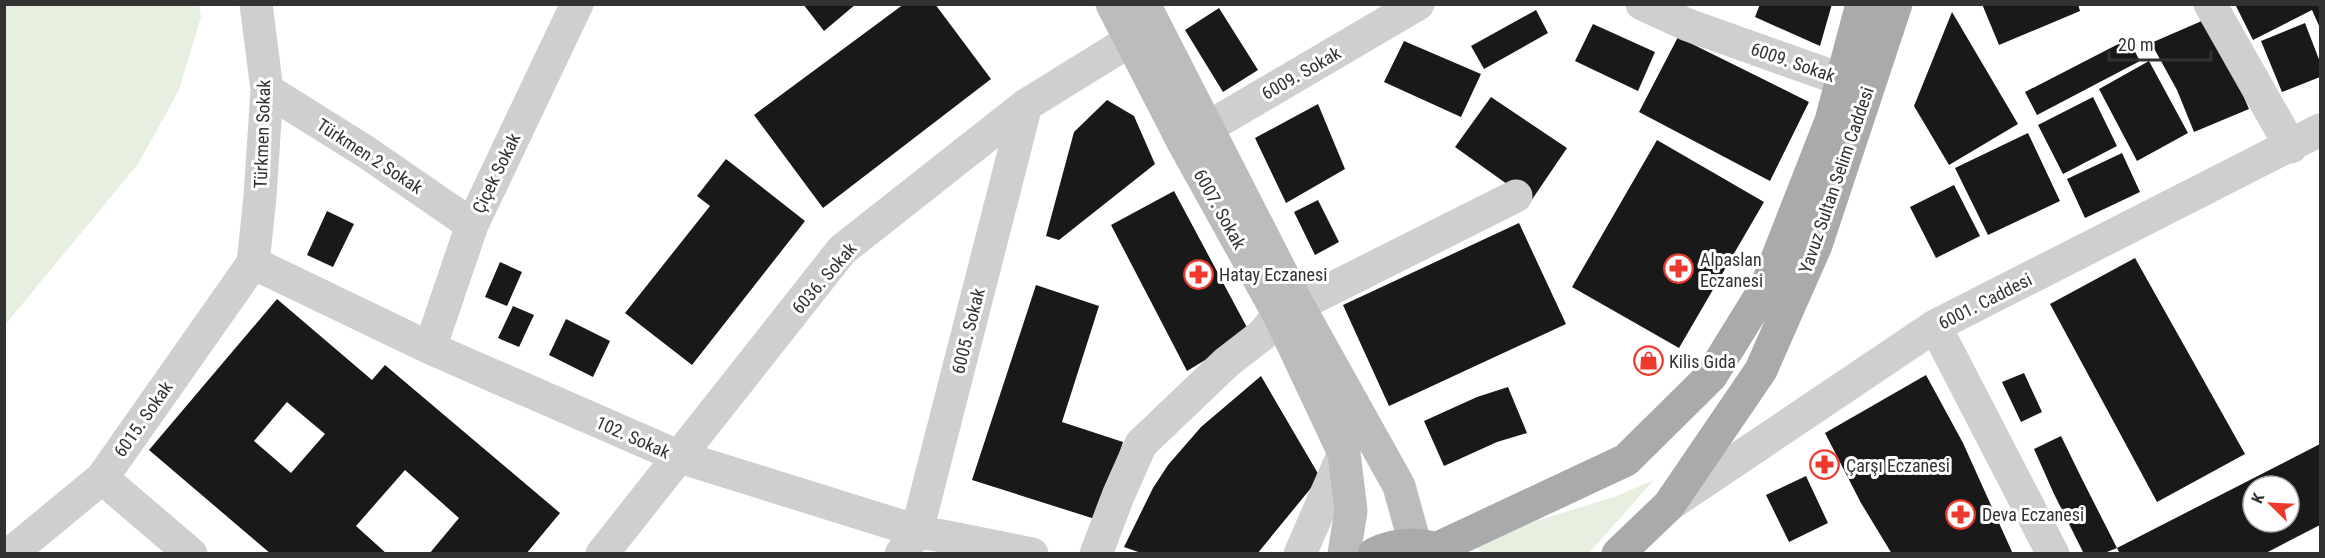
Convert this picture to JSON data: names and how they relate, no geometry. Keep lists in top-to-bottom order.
{
  "streets": {
    "main road": ["Yavuz Sultan Selim Caddesi"],
    "street": [
      "6009. Sokak",
      "Türkmen Sokak",
      "Türkmen 2 Sokak",
      "Çiçek Sokak",
      "6007. Sokak",
      "6036. Sokak",
      "6001. Caddesi",
      "6005. Sokak",
      "6015. Sokak",
      "102. Sokak"
    ]
  },
  "crossings": [
    ["6009. Sokak", "Yavuz Sultan Selim Caddesi"],
    ["6009. Sokak", "6007. Sokak"],
    ["Türkmen Sokak", "Türkmen 2 Sokak"],
    ["Türkmen Sokak", "6015. Sokak"],
    ["Türkmen Sokak", "102. Sokak"],
    ["Türkmen 2 Sokak", "Çiçek Sokak"],
    ["Çiçek Sokak", "102. Sokak"],
    ["Yavuz Sultan Selim Caddesi", "6007. Sokak"],
    ["Yavuz Sultan Selim Caddesi", "6001. Caddesi"],
    ["6007. Sokak", "6036. Sokak"],
    ["6036. Sokak", "6005. Sokak"],
    ["6036. Sokak", "102. Sokak"],
    ["6005. Sokak", "102. Sokak"],
    ["6015. Sokak", "102. Sokak"]
  ],
  "places": {
    "pharmacy": [
      "Alpaslan Eczanesi",
      "Hatay Eczanesi",
      "Çarşı Eczanesi",
      "Deva Eczanesi"
    ],
    "shop": ["Kilis Gıda"]
  },
  "scale_bar": "20 m",
  "north": "top left"
}
